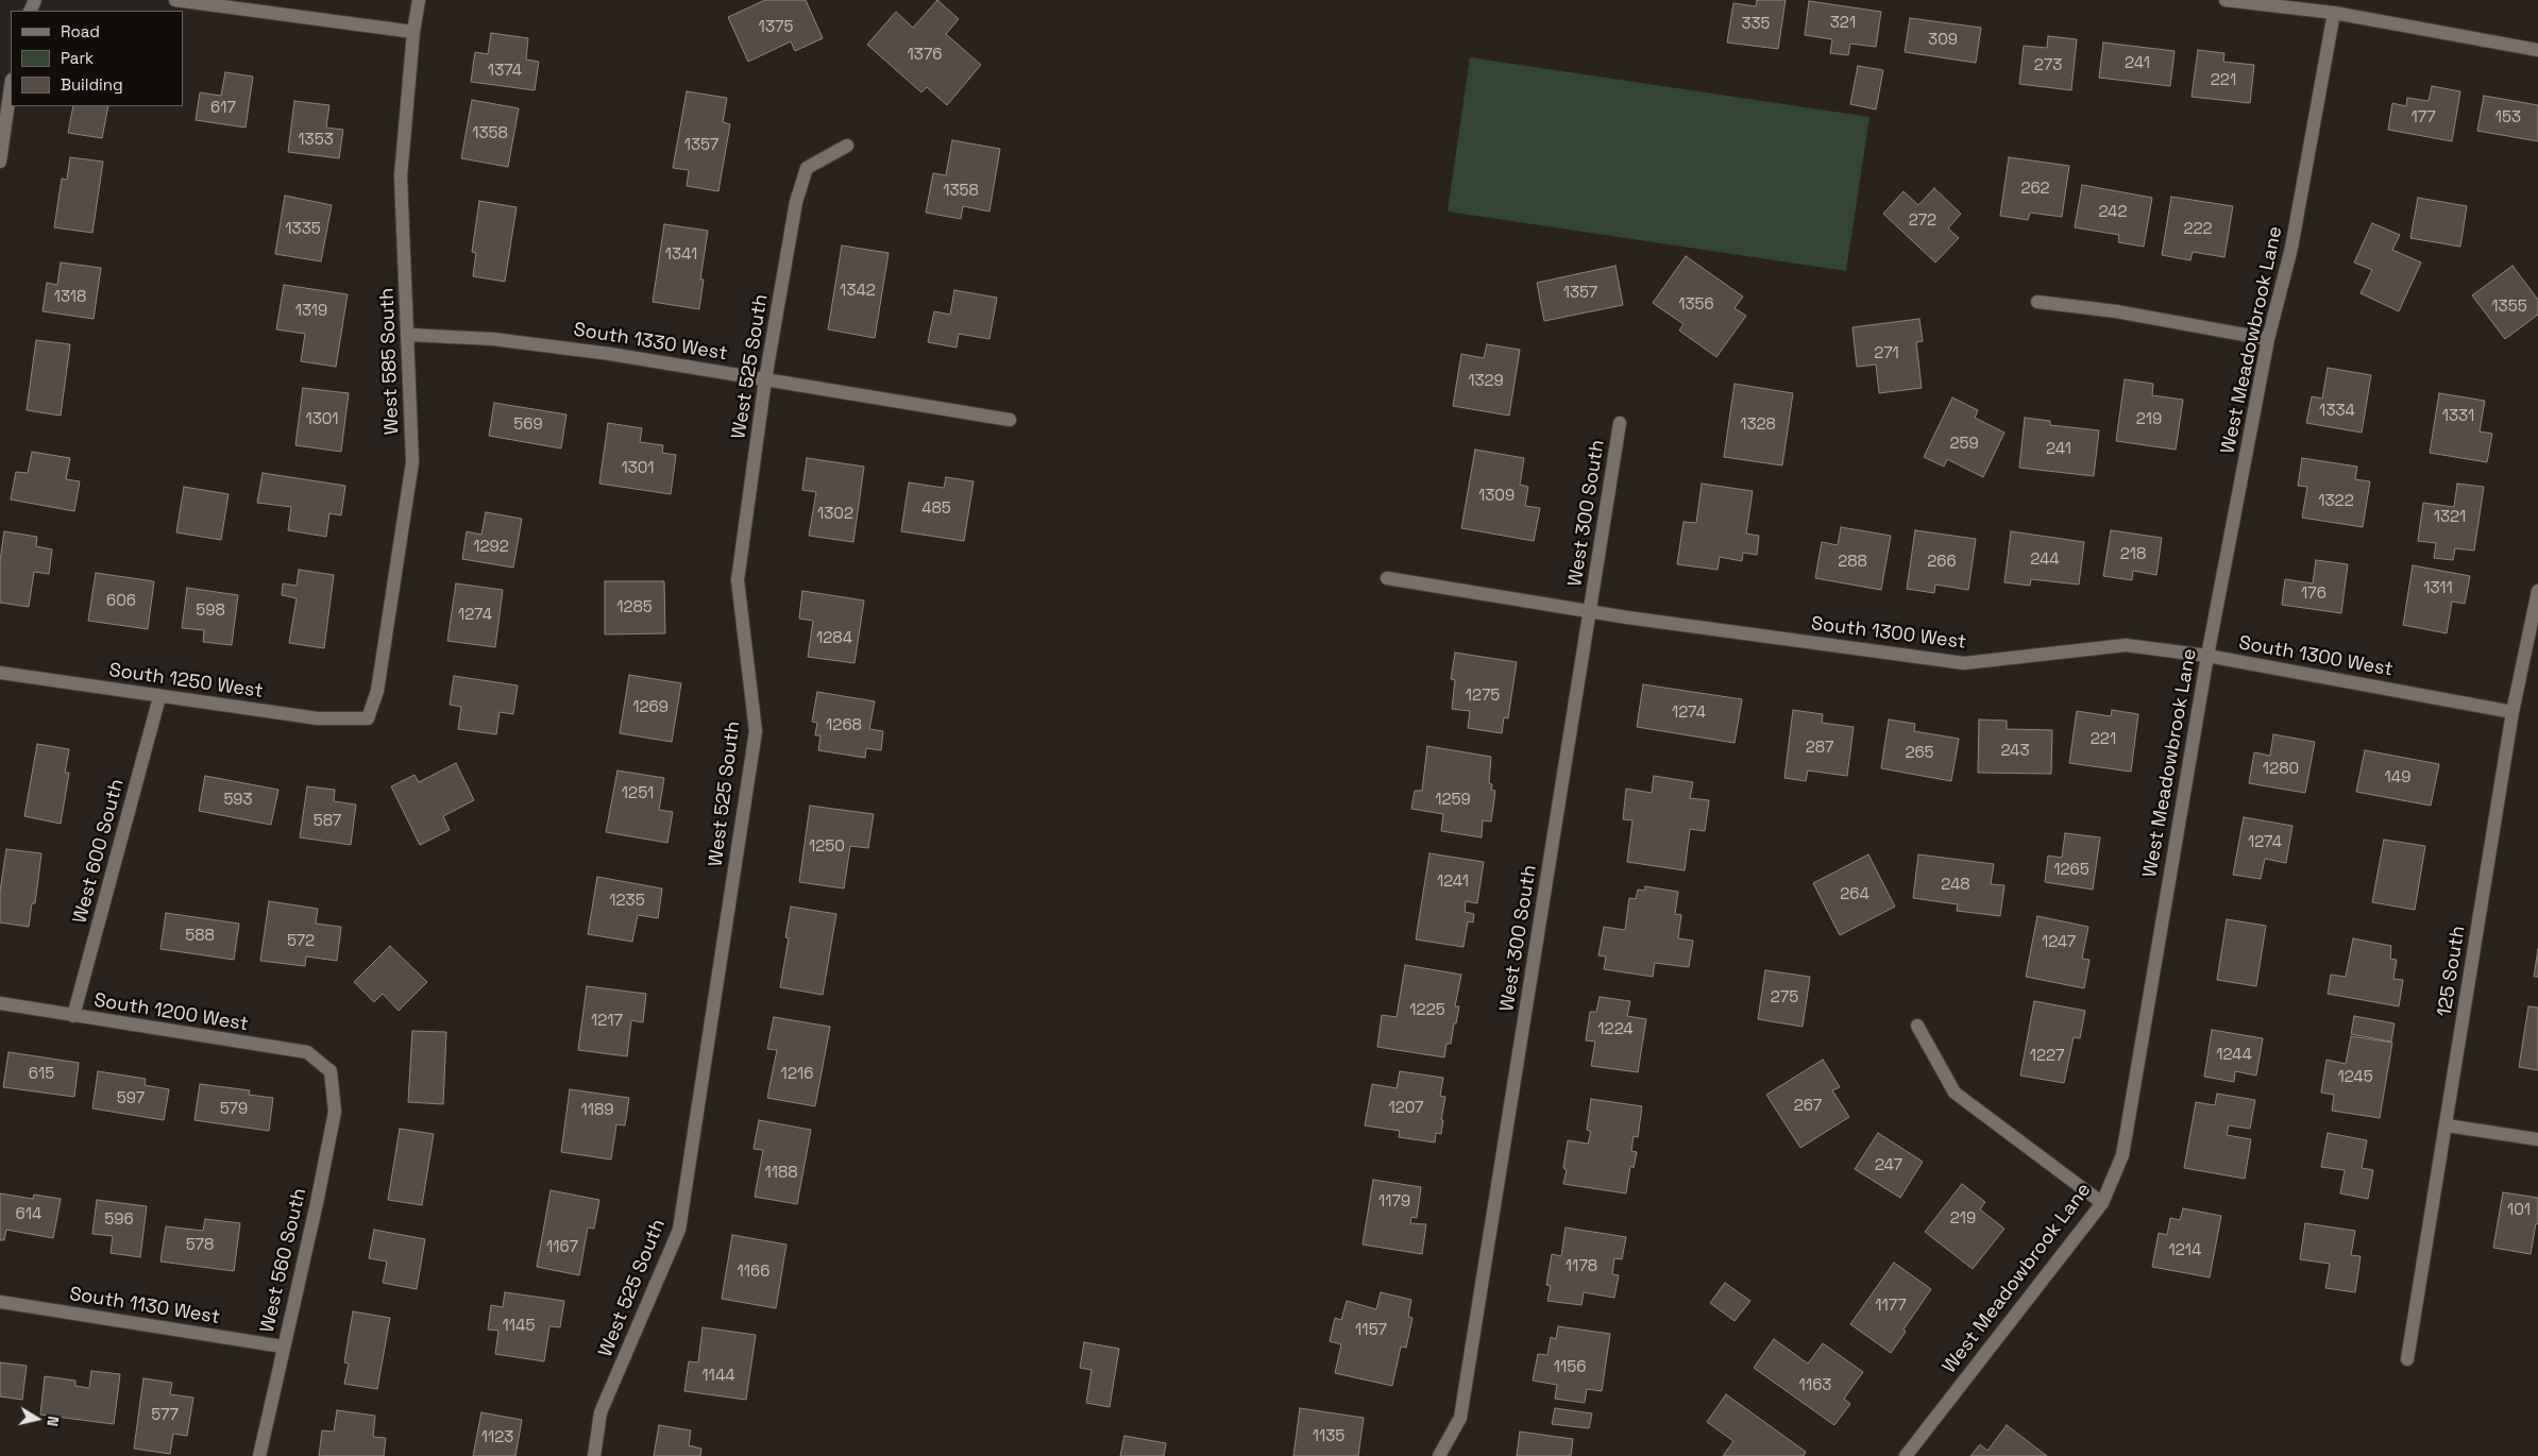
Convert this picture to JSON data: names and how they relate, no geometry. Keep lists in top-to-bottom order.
{
  "streets": {
    "street": [
      "West Meadowbrook Lane",
      "South 1330 West",
      "West 585 South",
      "West 525 South",
      "West 300 South",
      "South 1300 West",
      "South 1250 West",
      "West 600 South",
      "125 South",
      "South 1200 West",
      "West 560 South",
      "South 1130 West"
    ]
  },
  "crossings": [
    ["West Meadowbrook Lane", "South 1300 West"],
    ["South 1330 West", "West 585 South"],
    ["South 1330 West", "West 525 South"],
    ["West 585 South", "South 1250 West"],
    ["West 300 South", "South 1300 West"],
    ["South 1300 West", "125 South"],
    ["South 1250 West", "West 600 South"],
    ["West 600 South", "South 1200 West"],
    ["South 1200 West", "West 560 South"],
    ["West 560 South", "South 1130 West"]
  ],
  "house_numbers": [
    "321",
    "335",
    "1375",
    "309",
    "1376",
    "241",
    "273",
    "1374",
    "221",
    "617",
    "177",
    "153",
    "1358",
    "1353",
    "1357",
    "262",
    "1358",
    "242",
    "272",
    "1335",
    "222",
    "1341",
    "1342",
    "1357",
    "1318",
    "1356",
    "1355",
    "1319",
    "271",
    "1329",
    "1334",
    "1331",
    "1301",
    "219",
    "569",
    "1328",
    "259",
    "241",
    "1301",
    "1309",
    "1322",
    "485",
    "1302",
    "1321",
    "1292",
    "218",
    "244",
    "288",
    "266",
    "1311",
    "176",
    "606",
    "1285",
    "598",
    "1274",
    "1284",
    "1275",
    "1269",
    "1274",
    "1268",
    "221",
    "287",
    "243",
    "265",
    "1280",
    "149",
    "1251",
    "593",
    "1259",
    "587",
    "1274",
    "1250",
    "1265",
    "1241",
    "248",
    "264",
    "1235",
    "588",
    "572",
    "1247",
    "275",
    "1225",
    "1217",
    "1224",
    "1244",
    "1227",
    "615",
    "1216",
    "1245",
    "597",
    "267",
    "1207",
    "579",
    "1189",
    "247",
    "1188",
    "1179",
    "101",
    "614",
    "219",
    "596",
    "578",
    "1167",
    "1214",
    "1178",
    "1166",
    "1177",
    "1145",
    "1157",
    "1156",
    "1144",
    "1163",
    "577",
    "1135",
    "1123"
  ],
  "legend": ["Road", "Park", "Building"],
  "north": "right"
}
